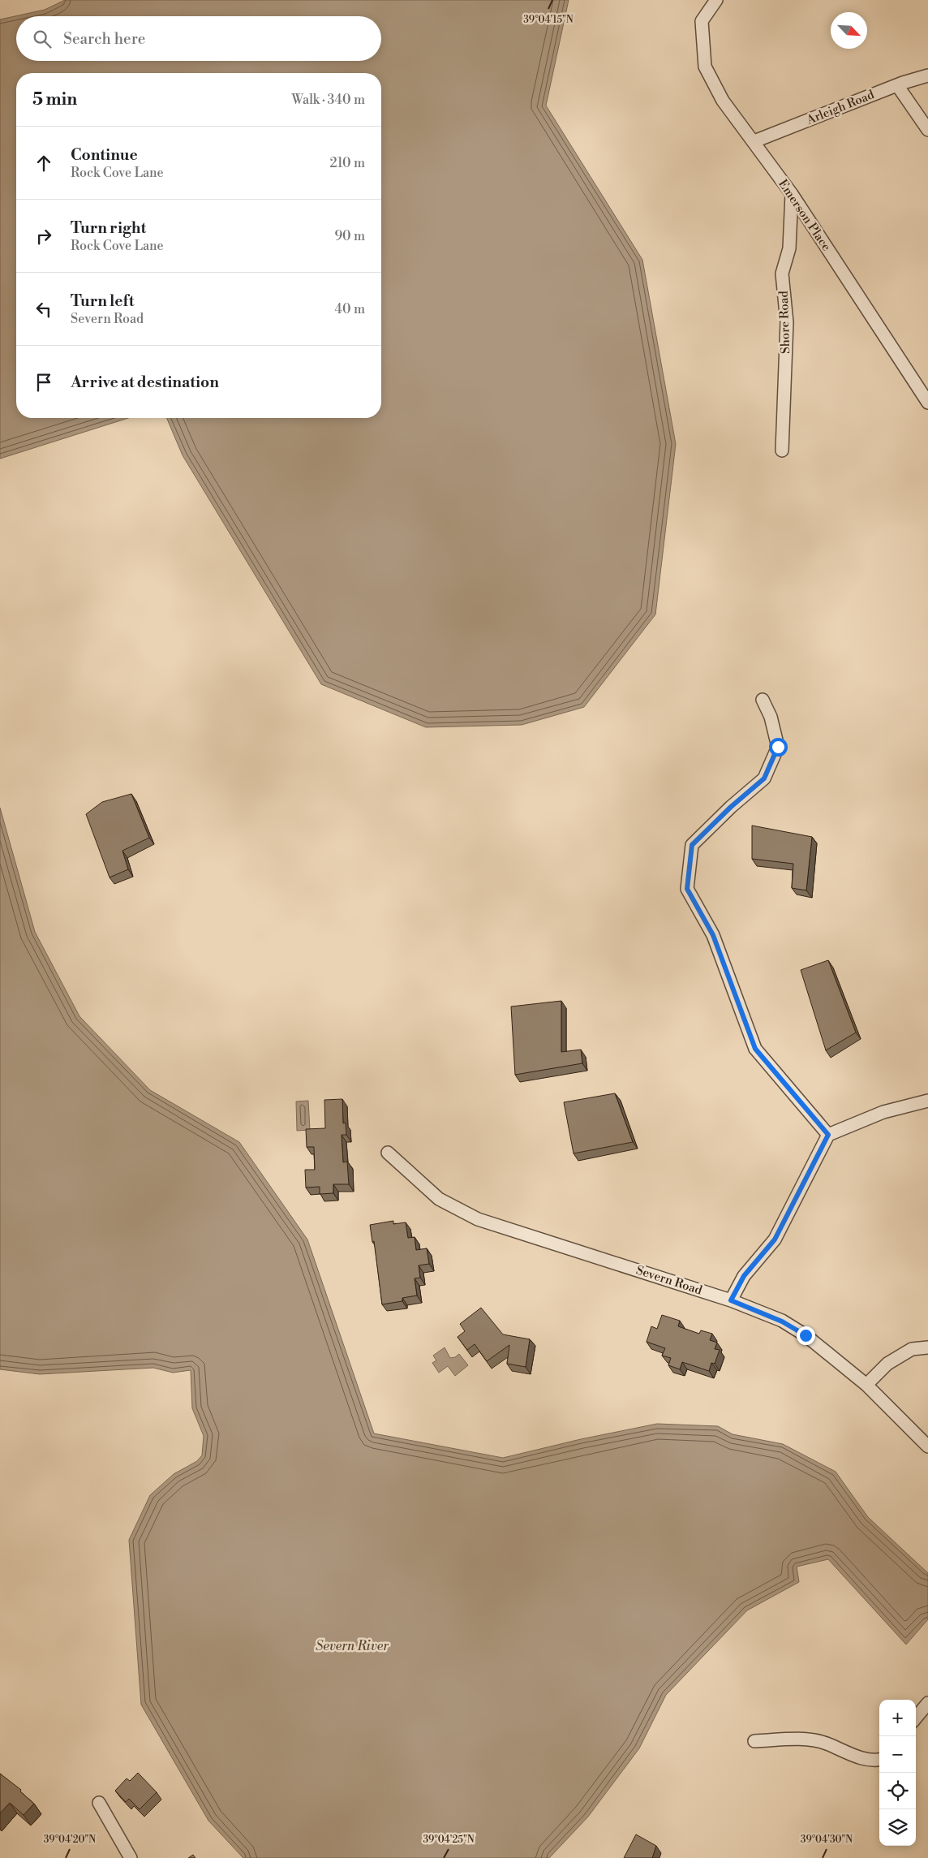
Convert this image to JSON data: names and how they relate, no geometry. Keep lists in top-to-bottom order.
{
  "streets": {
    "street": [
      "Arleigh Road",
      "Emerson Place",
      "Shore Road",
      "Severn Road"
    ]
  },
  "crossings": [
    ["Arleigh Road", "Emerson Place"],
    ["Emerson Place", "Shore Road"]
  ],
  "water": ["Severn River"],
  "north": "bottom right",
  "page": {
    "search": "Search here",
    "heading": ["5 min", "Walk · 340 m"],
    "list": [
      ["Continue", "Rock Cove Lane", "210 m"],
      ["Turn right", "Rock Cove Lane", "90 m"],
      ["Turn left", "Severn Road", "40 m"],
      "Arrive at destination"
    ],
    "map_buttons": ["+", "−"]
  },
  "coordinates": [
    "39°04'15\"N",
    "39°04'20\"N",
    "39°04'25\"N",
    "39°04'30\"N"
  ]
}
